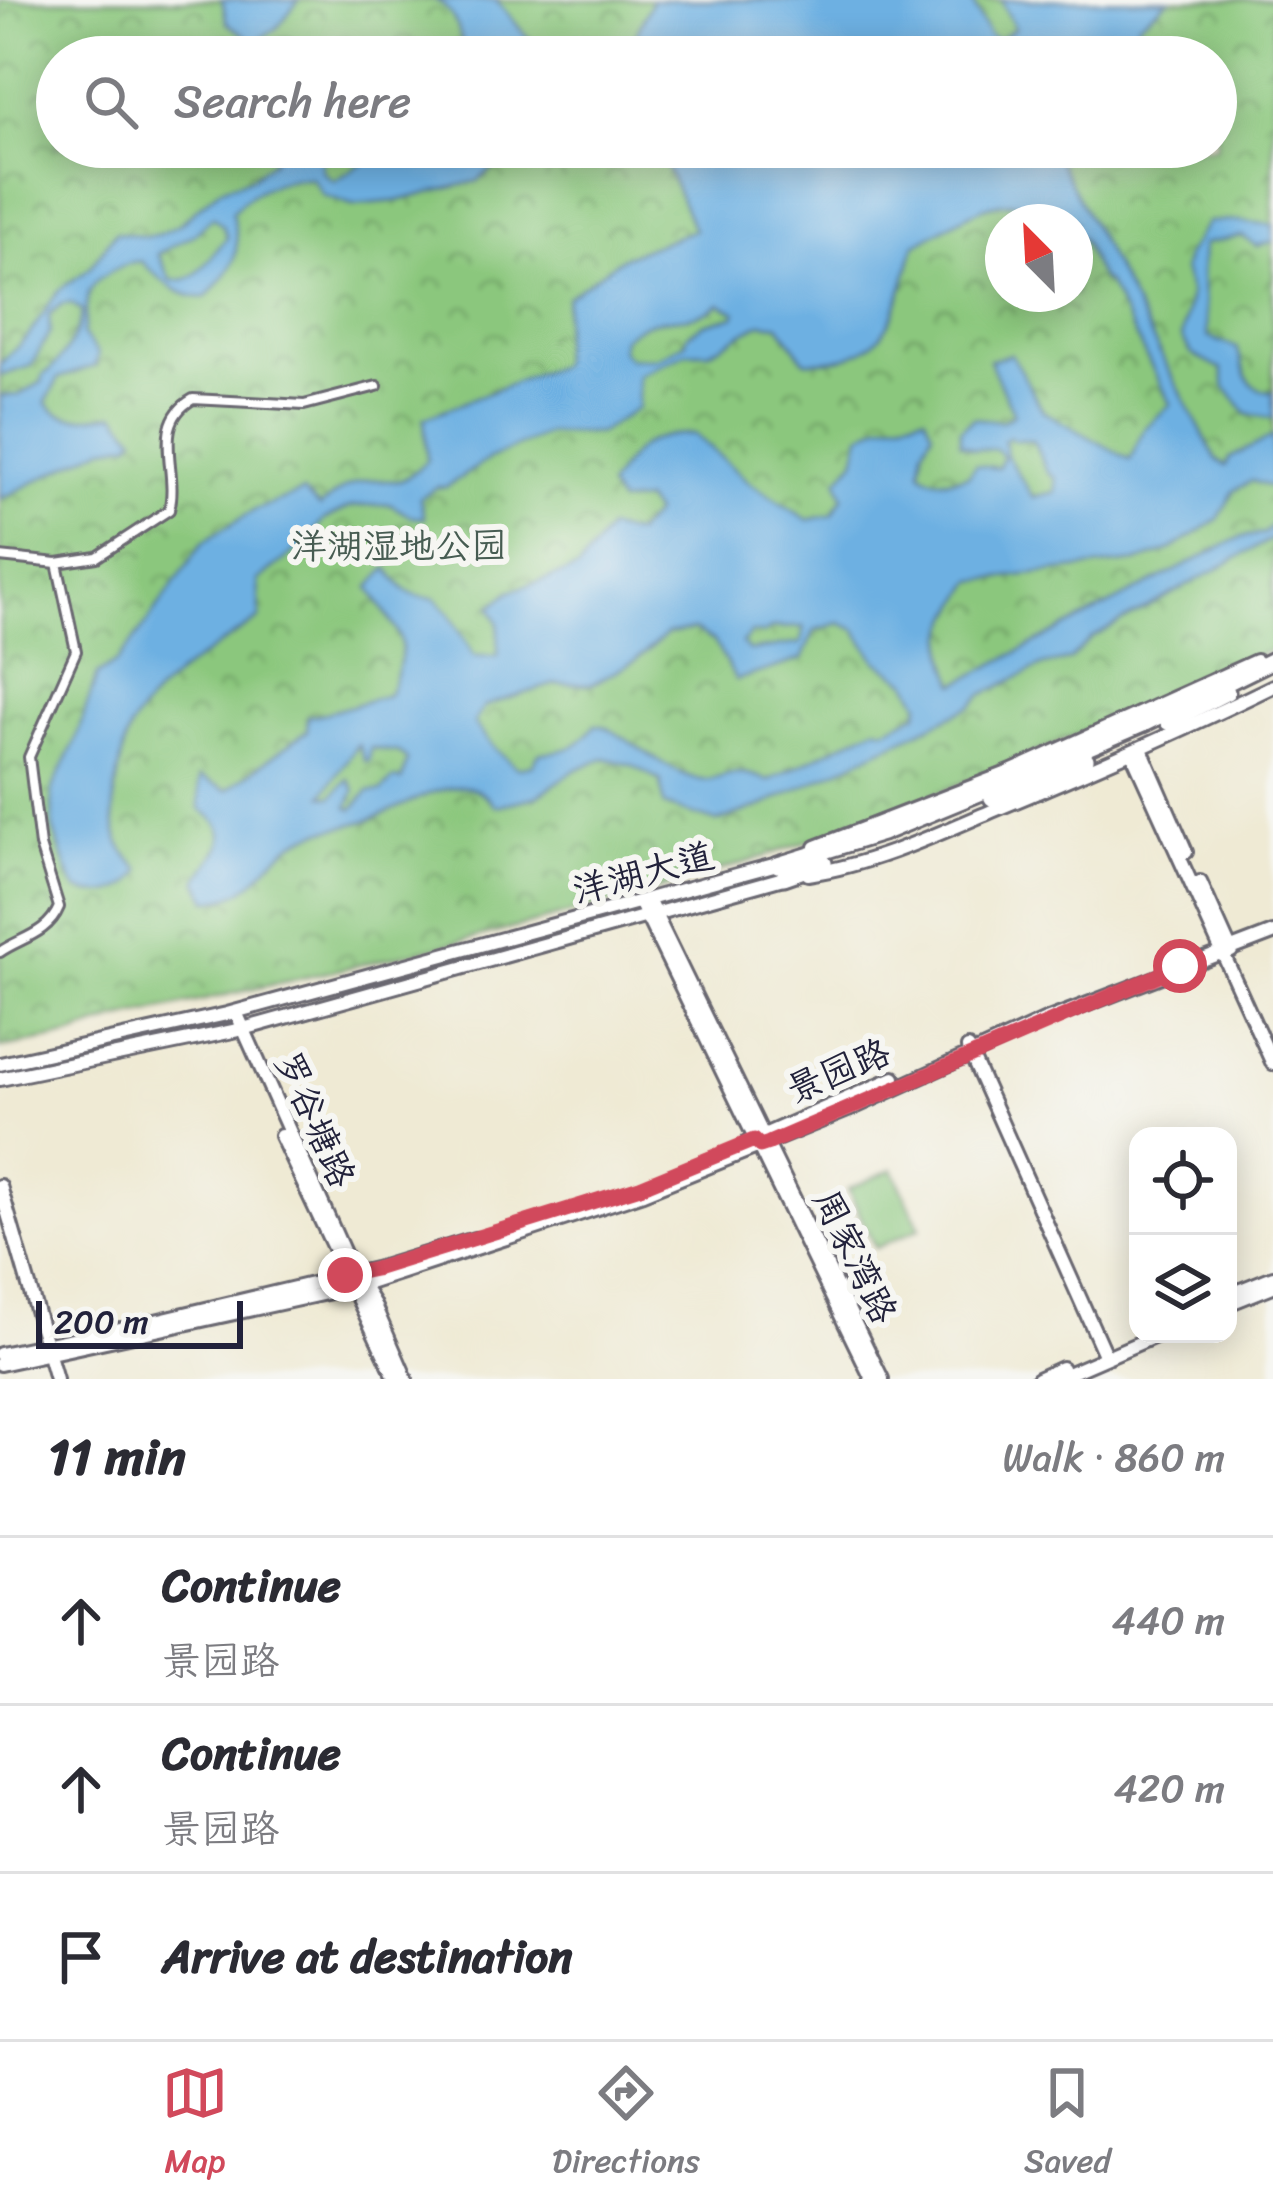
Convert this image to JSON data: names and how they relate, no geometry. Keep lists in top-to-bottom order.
{
  "streets": {
    "main road": [
      "洋湖大道",
      "景园路",
      "罗谷塘路",
      "周家湾路"
    ]
  },
  "crossings": [
    ["洋湖大道", "罗谷塘路"],
    ["洋湖大道", "周家湾路"],
    ["景园路", "罗谷塘路"],
    ["景园路", "周家湾路"]
  ],
  "parks": ["洋湖湿地公园"],
  "scale_bar": "200 m",
  "north": "top left",
  "page": {
    "search": "Search here",
    "scale": "200 m",
    "heading": ["11 min", "Walk · 860 m"],
    "list": [
      ["Continue", "景园路", "440 m"],
      ["Continue", "景园路", "420 m"],
      "Arrive at destination"
    ],
    "nav": ["Map", "Directions", "Saved"]
  }
}
